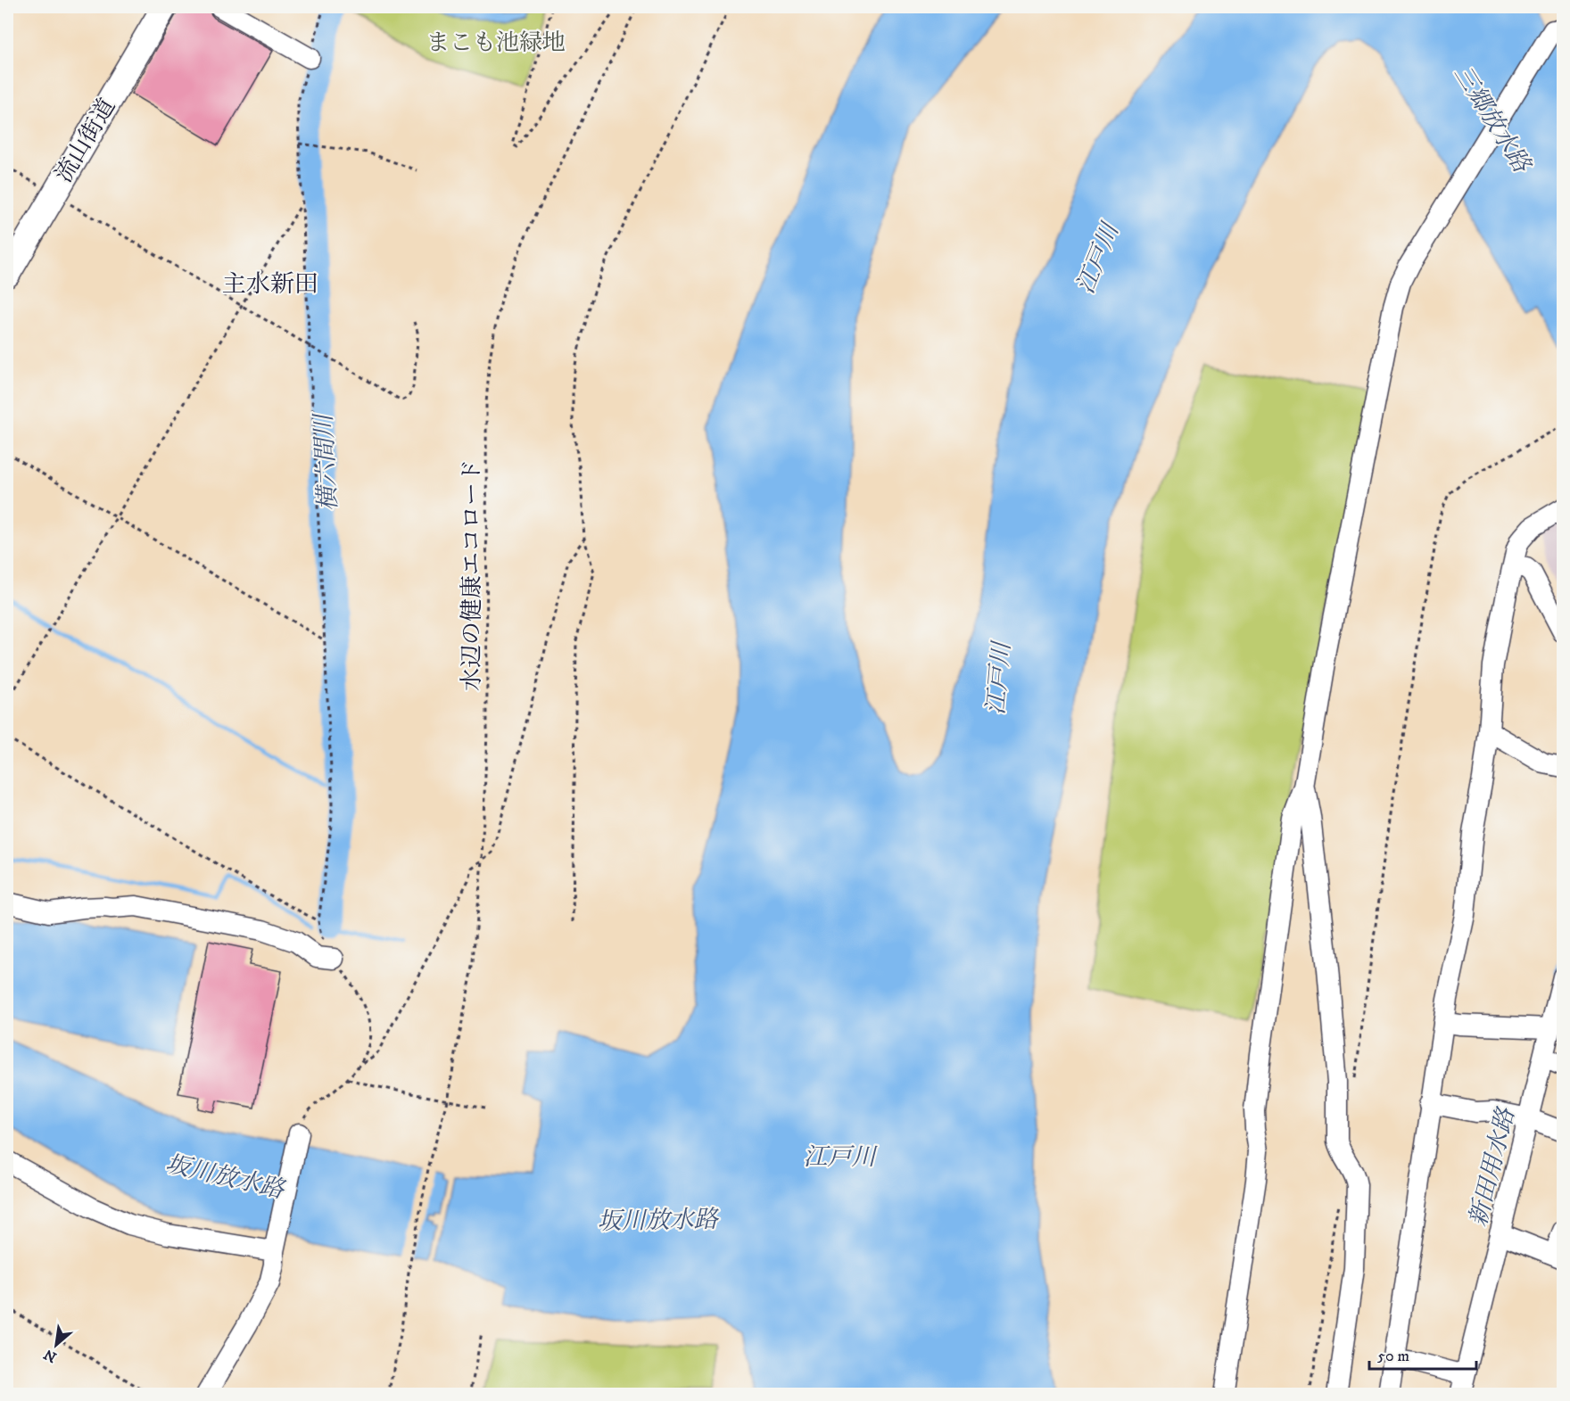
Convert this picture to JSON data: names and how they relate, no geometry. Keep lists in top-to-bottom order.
{
  "streets": {
    "main road": ["流山街道"],
    "path": ["水辺の健康エコロード"]
  },
  "districts": ["主水新田"],
  "water": [
    "三郷放水路",
    "江戸川",
    "横六間川",
    "新田用水路",
    "坂川放水路"
  ],
  "parks": ["まこも池緑地"],
  "scale_bar": "50 m",
  "north": "bottom left"
}
